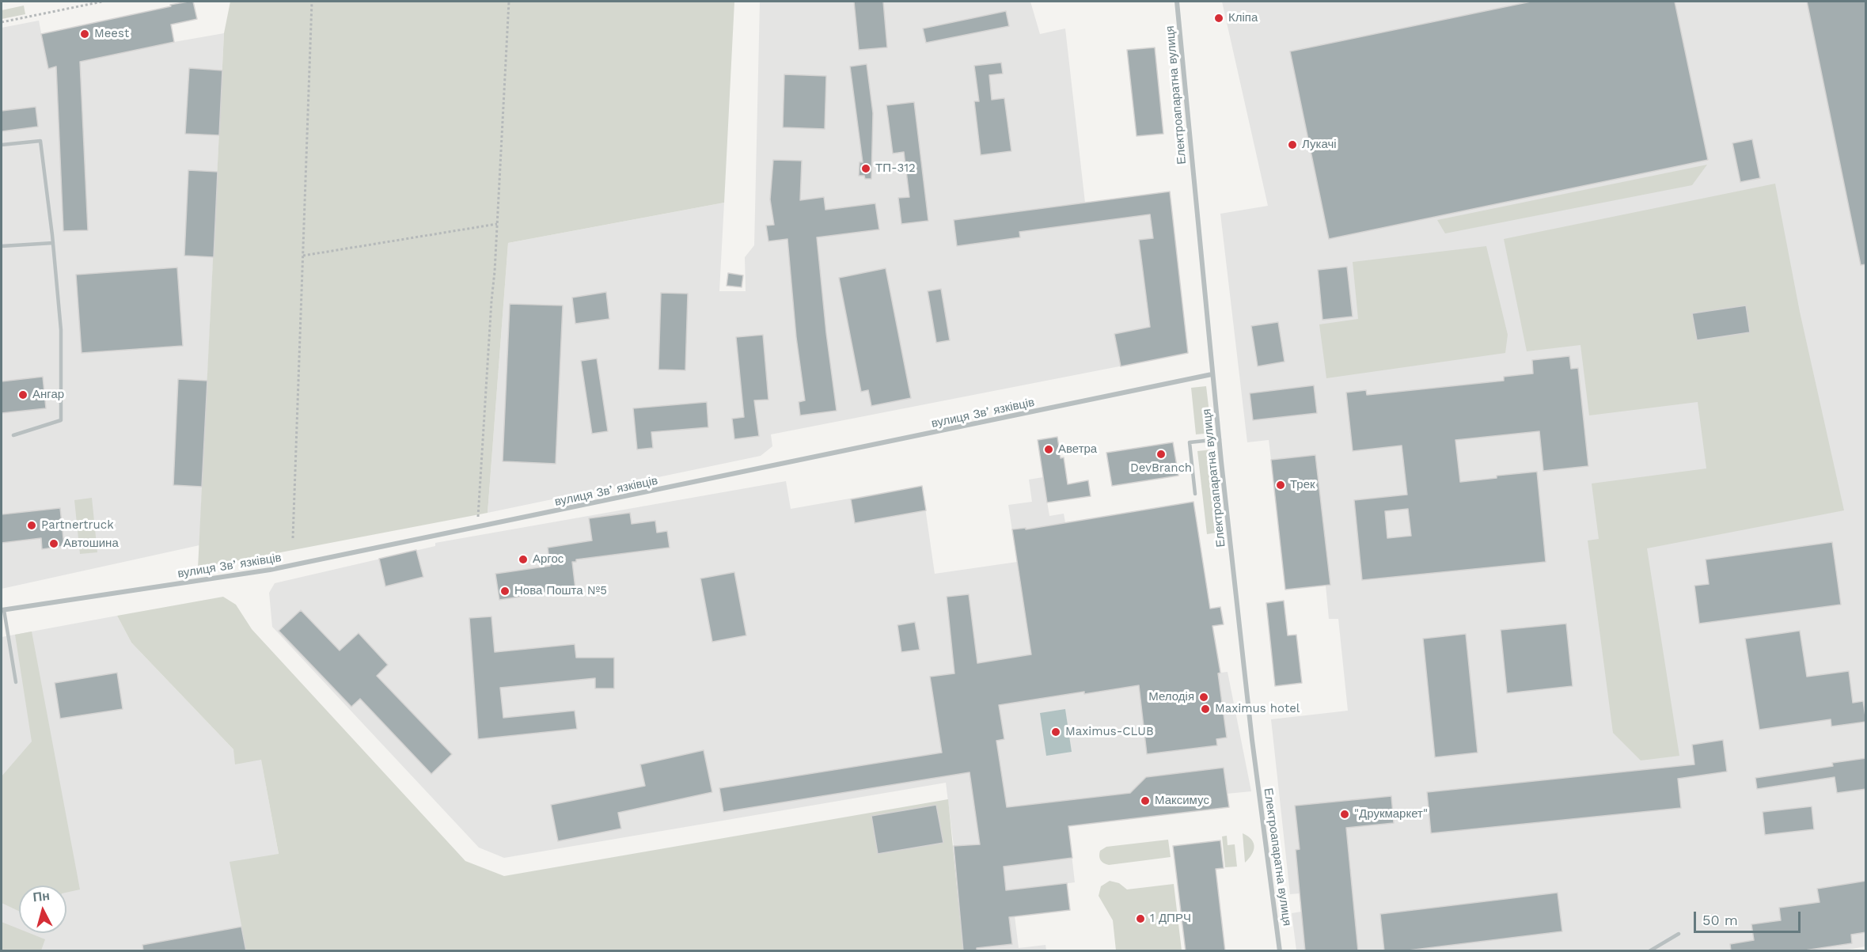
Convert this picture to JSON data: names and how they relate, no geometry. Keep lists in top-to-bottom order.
{
  "streets": {
    "street": ["Електроапаратна вулиця", "вулиця Звʼязківців"]
  },
  "crossings": [
    ["Електроапаратна вулиця", "вулиця Звʼязківців"]
  ],
  "places": [
    "Кліпа",
    "Meest",
    "Лукачі",
    "ТП-312",
    "Ангар",
    "Аветра",
    "DevBranch",
    "Трек",
    "Partnertruck",
    "Автошина",
    "Аргос",
    "Нова Пошта №5",
    "Мелодія",
    "Maximus hotel",
    "Maximus-CLUB",
    "Максимус",
    "\"Друкмаркет\"",
    "1 ДПРЧ"
  ],
  "scale_bar": "50 m",
  "north": "top"
}
